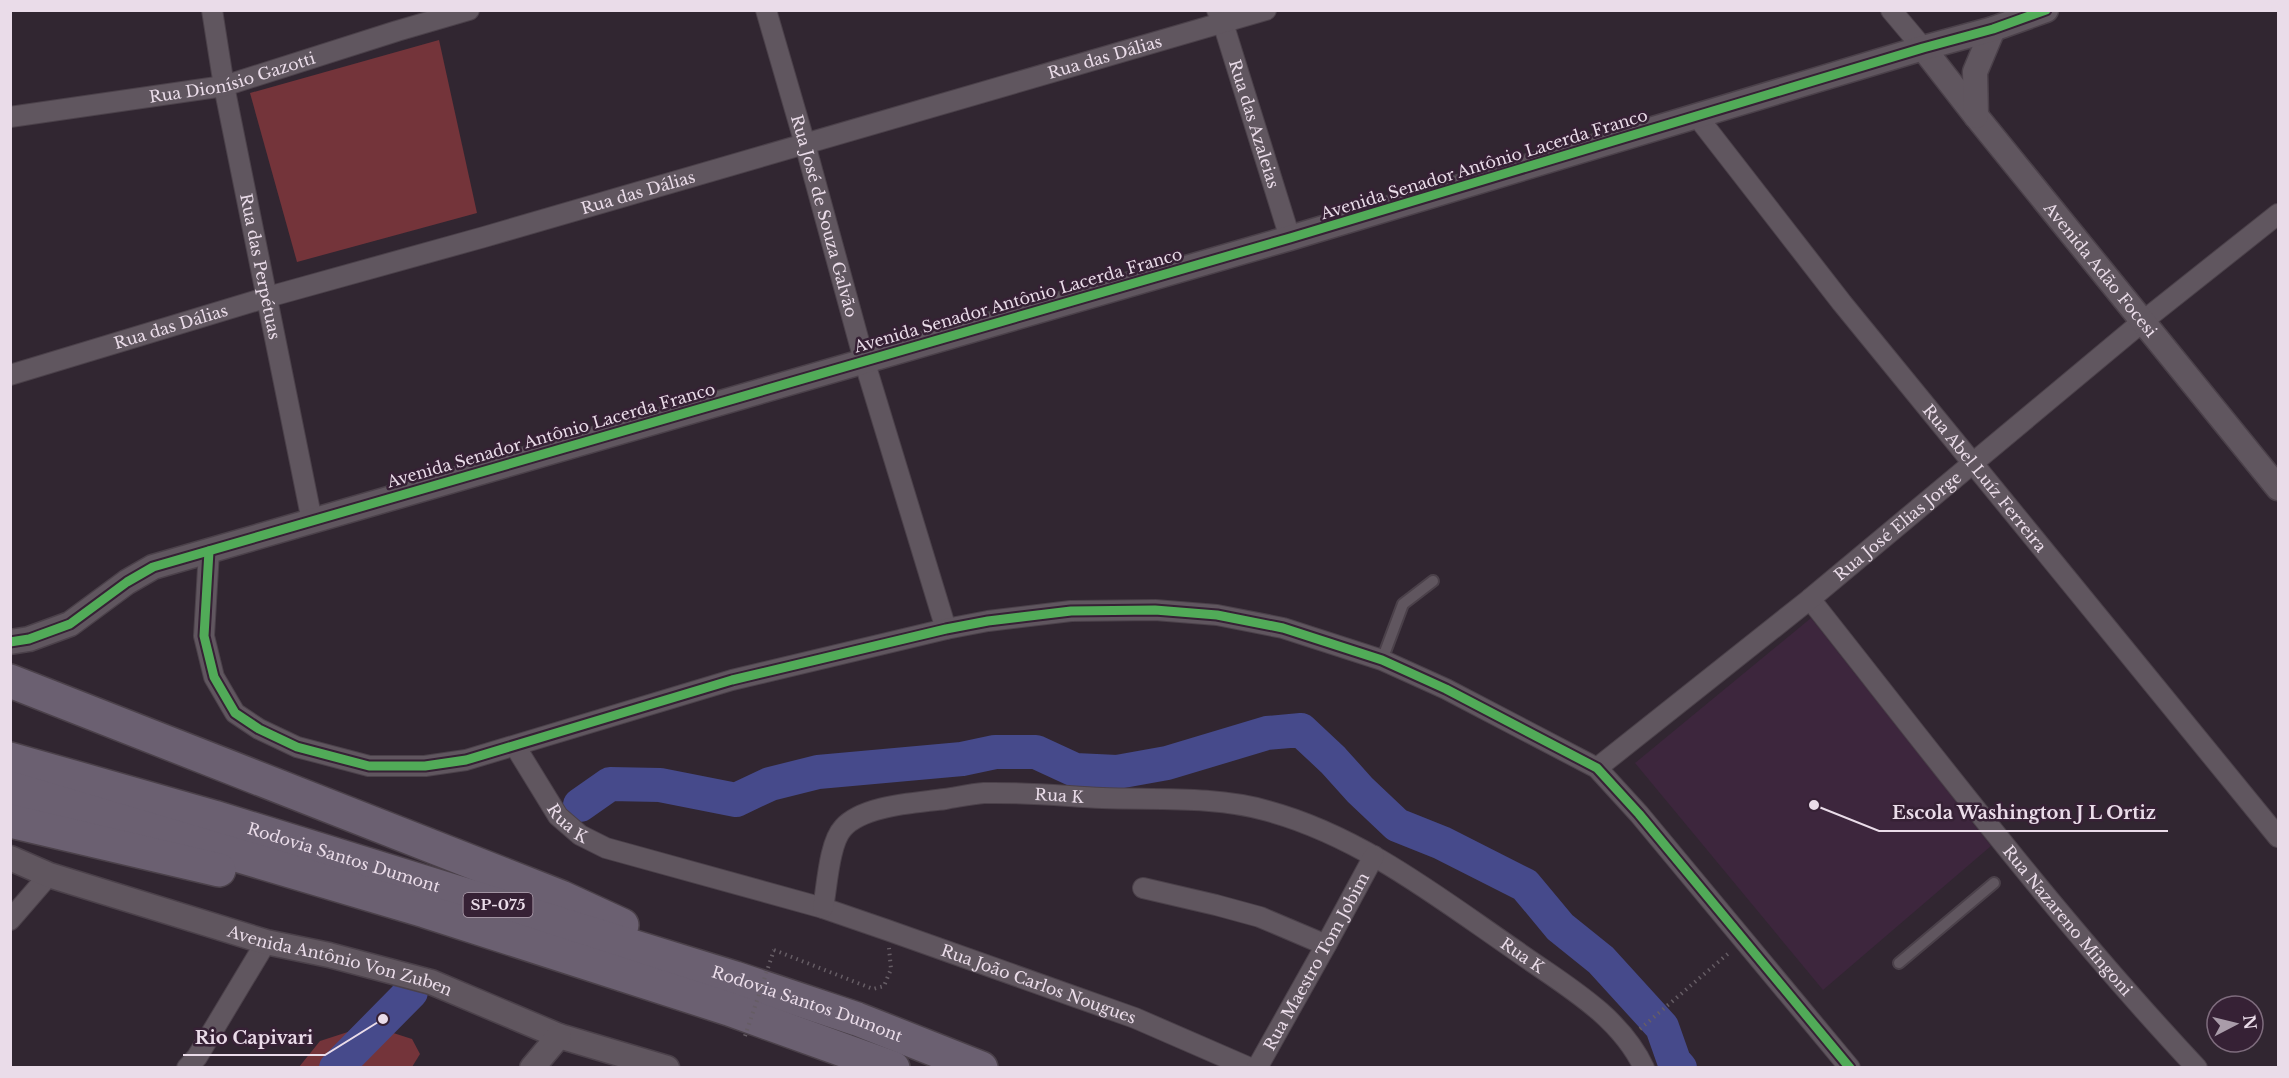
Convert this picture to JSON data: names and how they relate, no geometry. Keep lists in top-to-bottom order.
{
  "streets": {
    "highway": ["Rodovia Santos Dumont", "SP-075"],
    "street": [
      "Rua das Dálias",
      "Rua Dionísio Gazotti",
      "Rua das Azaleias",
      "Avenida Senador Antônio Lacerda Franco",
      "Rua José de Souza Galvão",
      "Rua das Perpétuas",
      "Avenida Adão Focesi",
      "Rua Abel Luíz Ferreira",
      "Rua José Elias Jorge",
      "Rua K",
      "Rua Nazareno Mingoni",
      "Avenida Antônio Von Zuben",
      "Rua Maestro Tom Jobim",
      "Rua João Carlos Nougues"
    ]
  },
  "crossings": [
    ["Rua das Dálias", "Rua das Azaleias"],
    ["Rua das Dálias", "Rua José de Souza Galvão"],
    ["Rua das Dálias", "Rua das Perpétuas"],
    ["Rua Dionísio Gazotti", "Rua das Perpétuas"],
    ["Rua das Azaleias", "Avenida Senador Antônio Lacerda Franco"],
    ["Avenida Senador Antônio Lacerda Franco", "Rua José de Souza Galvão"],
    ["Avenida Senador Antônio Lacerda Franco", "Rua das Perpétuas"],
    ["Avenida Senador Antônio Lacerda Franco", "Avenida Adão Focesi"],
    ["Avenida Senador Antônio Lacerda Franco", "Rua Abel Luíz Ferreira"],
    ["Avenida Adão Focesi", "Rua José Elias Jorge"],
    ["Rua Abel Luíz Ferreira", "Rua José Elias Jorge"],
    ["Rua José Elias Jorge", "Rua Nazareno Mingoni"],
    ["Rua K", "Rua Maestro Tom Jobim"],
    ["Rua K", "Rua João Carlos Nougues"]
  ],
  "places": ["Escola Washington J L Ortiz", "Rio Capivari"],
  "north": "right"
}
